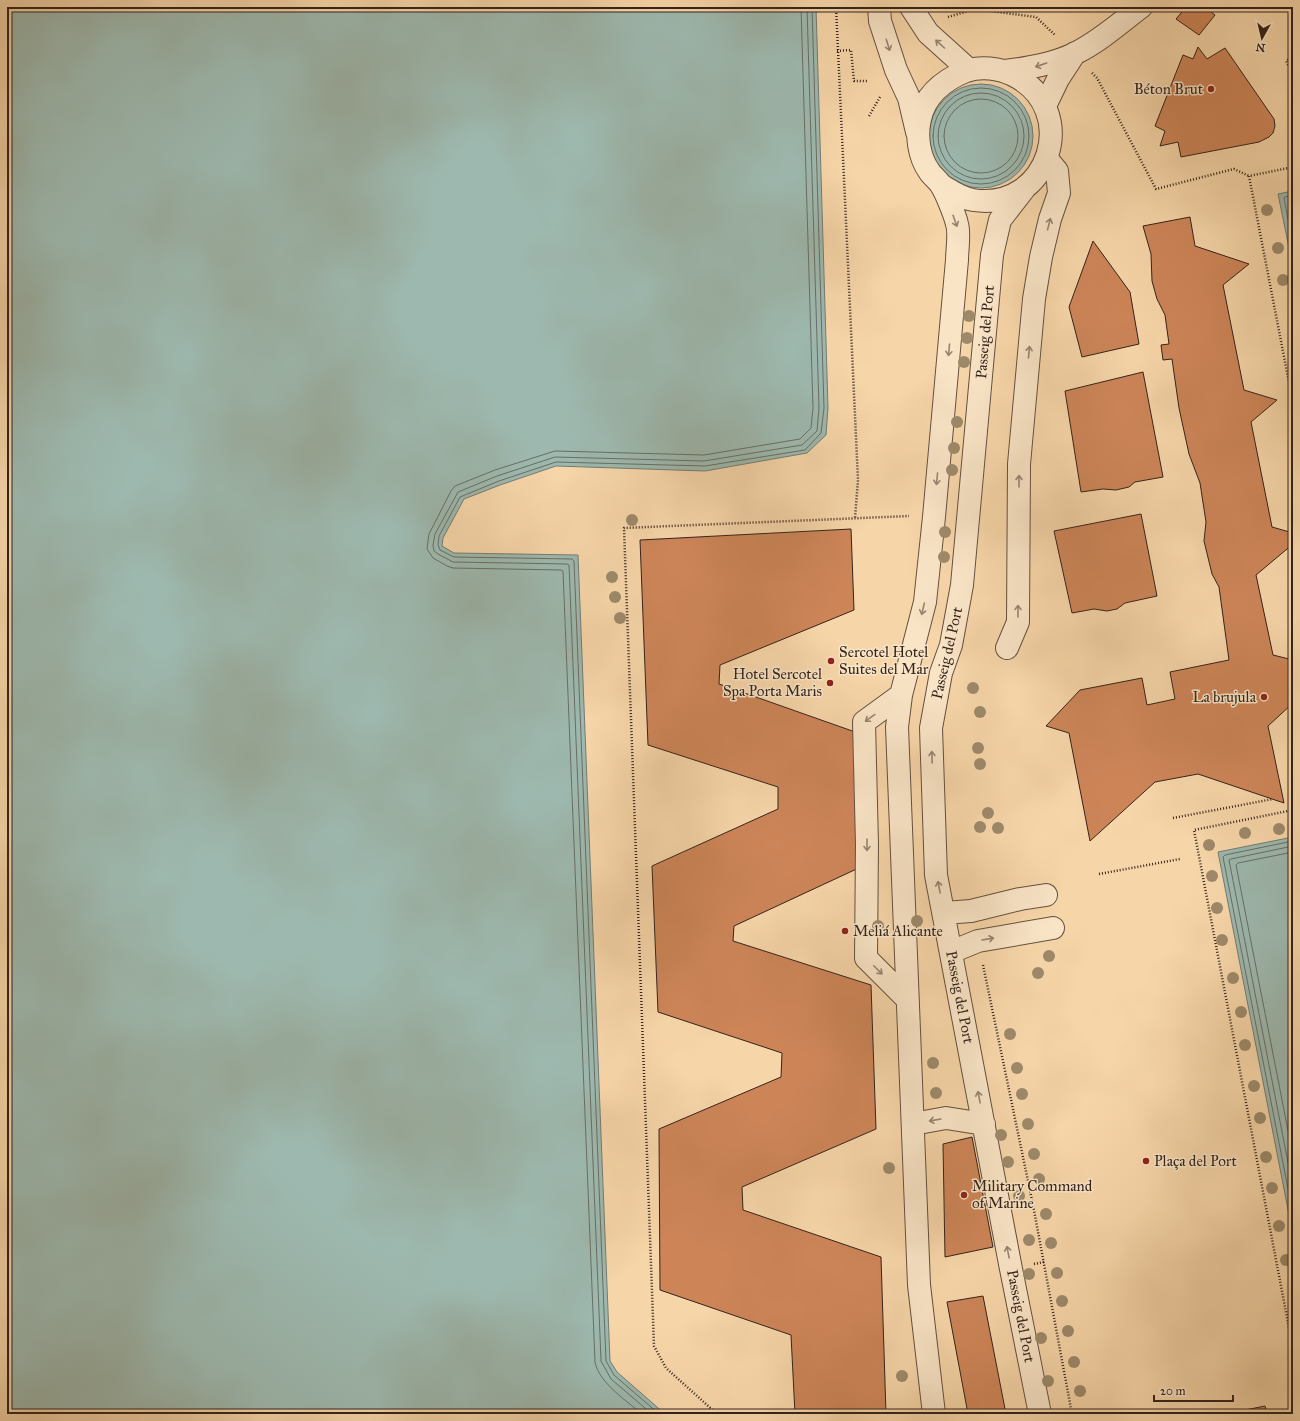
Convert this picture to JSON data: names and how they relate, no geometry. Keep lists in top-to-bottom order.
{
  "streets": {
    "lane": ["Passeig del Port"]
  },
  "places": [
    "Béton Brut",
    "Sercotel Hotel Suites del Mar",
    "Hotel Sercotel Spa Porta Maris",
    "La brujula",
    "Meliá Alicante",
    "Plaça del Port",
    "Military Command of Marine"
  ],
  "scale_bar": "20 m",
  "north": "bottom"
}
